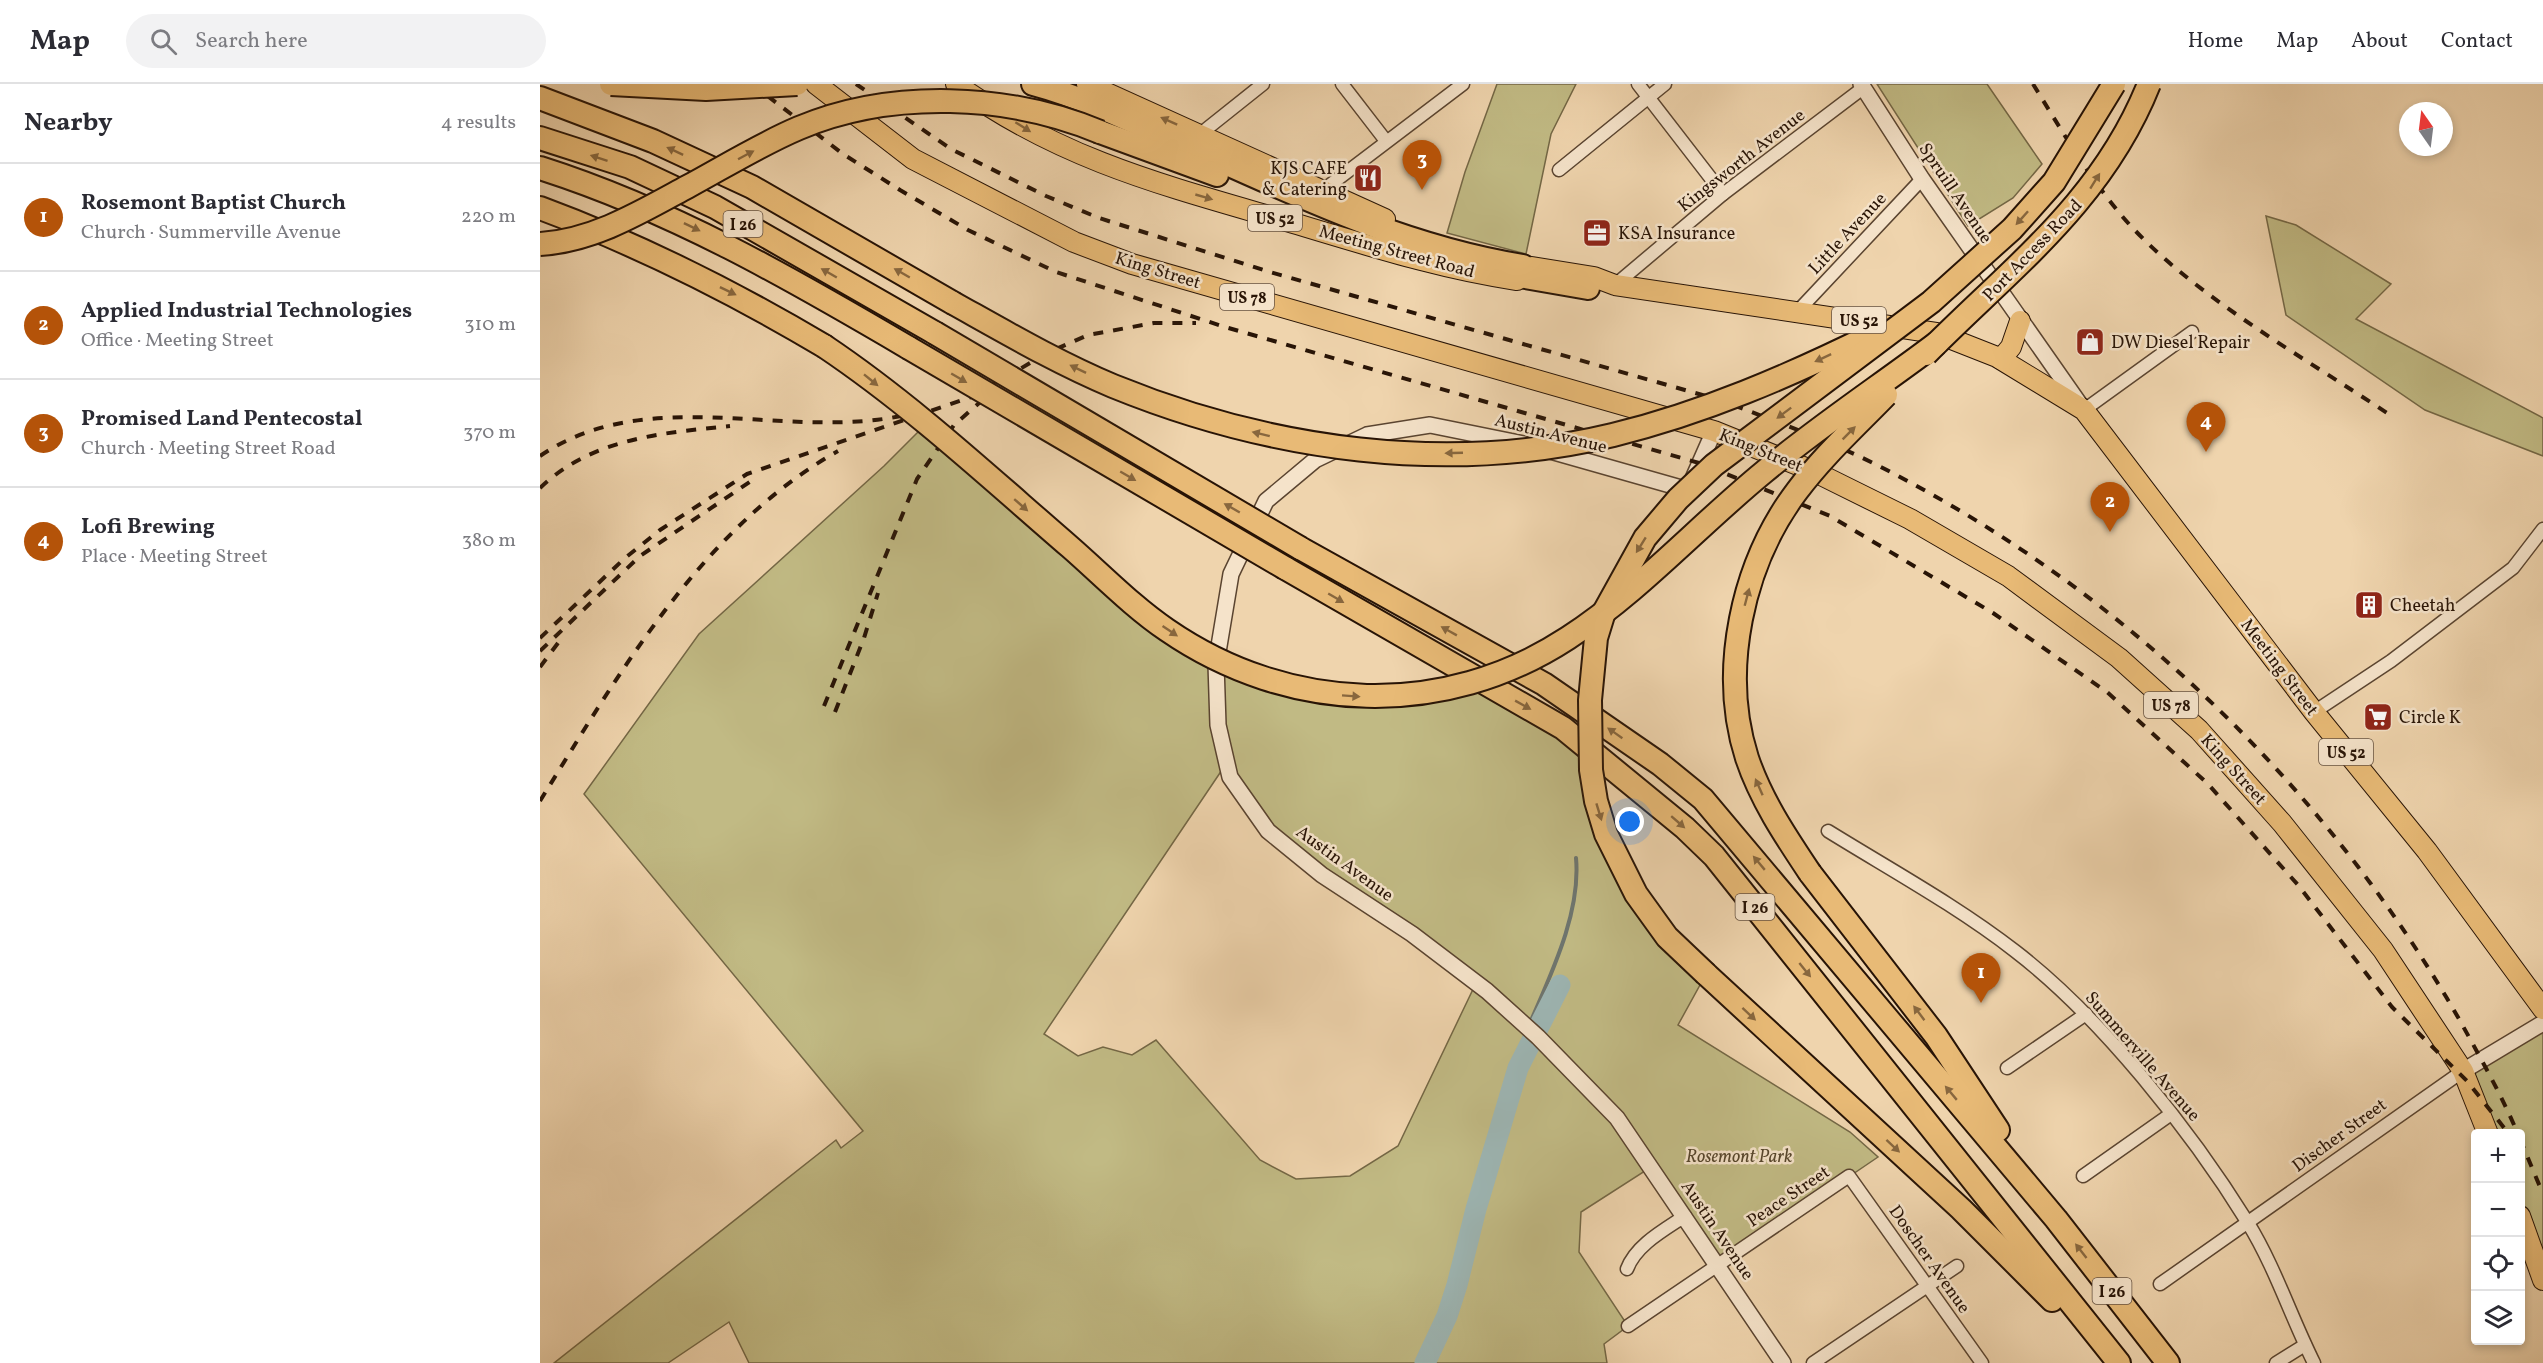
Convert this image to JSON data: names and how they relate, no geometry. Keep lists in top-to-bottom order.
{
  "streets": {
    "highway": ["I 26", "Port Access Road"],
    "main road": [
      "US 52",
      "Meeting Street Road",
      "King Street",
      "US 78",
      "Meeting Street"
    ],
    "street": [
      "Kingsworth Avenue",
      "Spruill Avenue",
      "Little Avenue",
      "Austin Avenue",
      "Summerville Avenue",
      "Discher Street",
      "Peace Street",
      "Doscher Avenue"
    ]
  },
  "crossings": [
    ["Kingsworth Avenue", "Spruill Avenue"],
    ["Kingsworth Avenue", "Meeting Street Road"],
    ["Spruill Avenue", "Little Avenue"],
    ["Spruill Avenue", "Meeting Street Road"],
    ["Spruill Avenue", "Meeting Street"],
    ["Little Avenue", "Meeting Street Road"],
    ["Meeting Street Road", "Meeting Street"],
    ["King Street", "Austin Avenue"],
    ["King Street", "Discher Street"],
    ["Austin Avenue", "Peace Street"],
    ["Summerville Avenue", "Discher Street"],
    ["Peace Street", "Doscher Avenue"]
  ],
  "parks": ["Rosemont Park"],
  "places": {
    "restaurant": ["KJS CAFE & Catering"],
    "office": ["KSA Insurance"],
    "shop": ["DW Diesel Repair"],
    "building": ["Cheetah"],
    "supermarket": ["Circle K"]
  },
  "north": "top",
  "page": {
    "header": "Map",
    "search": "Search here",
    "nav": [
      "Home",
      "Map",
      "About",
      "Contact"
    ],
    "heading": ["Nearby", "4 results"],
    "pins": [
      "3",
      "4",
      "2",
      "1"
    ],
    "list": [
      {
        "mark": "1",
        "name": "Rosemont Baptist Church",
        "note": "Church · Summerville Avenue",
        "value": "220 m"
      },
      {
        "mark": "2",
        "name": "Applied Industrial Technologies",
        "note": "Office · Meeting Street",
        "value": "310 m"
      },
      {
        "mark": "3",
        "name": "Promised Land Pentecostal",
        "note": "Church · Meeting Street Road",
        "value": "370 m"
      },
      {
        "mark": "4",
        "name": "Lofi Brewing",
        "note": "Place · Meeting Street",
        "value": "380 m"
      }
    ],
    "map_buttons": ["+", "−"]
  }
}
